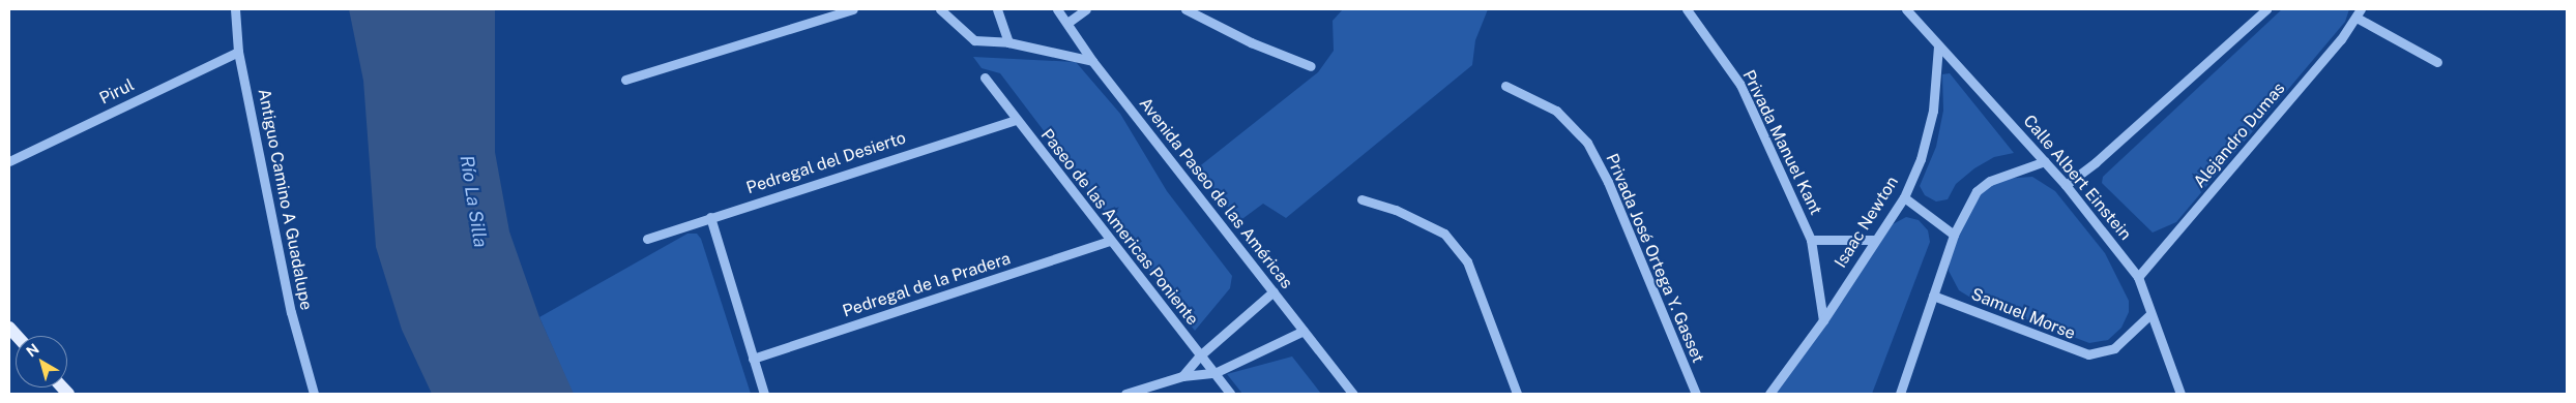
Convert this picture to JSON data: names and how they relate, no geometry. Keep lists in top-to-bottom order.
{
  "streets": {
    "street": [
      "Pirul",
      "Alejandro Dumas",
      "Privada Manuel Kant",
      "Pedregal del Desierto",
      "Calle Albert Einstein",
      "Avenida Paseo de las Américas",
      "Antiguo Camino A Guadalupe",
      "Isaac Newton",
      "Paseo de las Americas Poniente",
      "Privada José Ortega Y. Gasset",
      "Pedregal de la Pradera",
      "Samuel Morse"
    ]
  },
  "crossings": [
    ["Pirul", "Antiguo Camino A Guadalupe"],
    ["Alejandro Dumas", "Calle Albert Einstein"],
    ["Privada Manuel Kant", "Isaac Newton"],
    ["Pedregal del Desierto", "Paseo de las Americas Poniente"],
    ["Calle Albert Einstein", "Isaac Newton"],
    ["Calle Albert Einstein", "Samuel Morse"],
    ["Paseo de las Americas Poniente", "Pedregal de la Pradera"]
  ],
  "water": ["Río La Silla"],
  "north": "top left"
}
